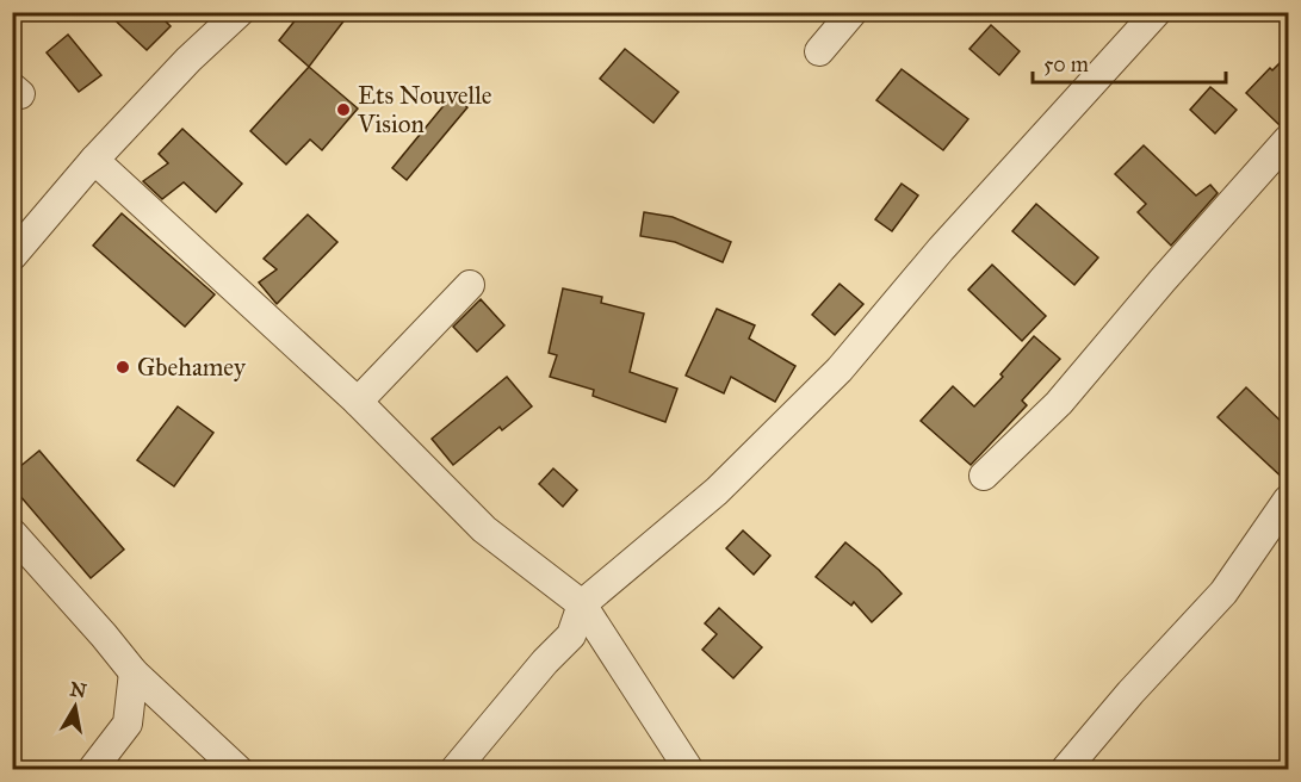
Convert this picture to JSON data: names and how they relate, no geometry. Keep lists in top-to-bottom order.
{
  "places": ["Ets Nouvelle Vision", "Gbehamey"],
  "scale_bar": "50 m",
  "north": "top"
}
